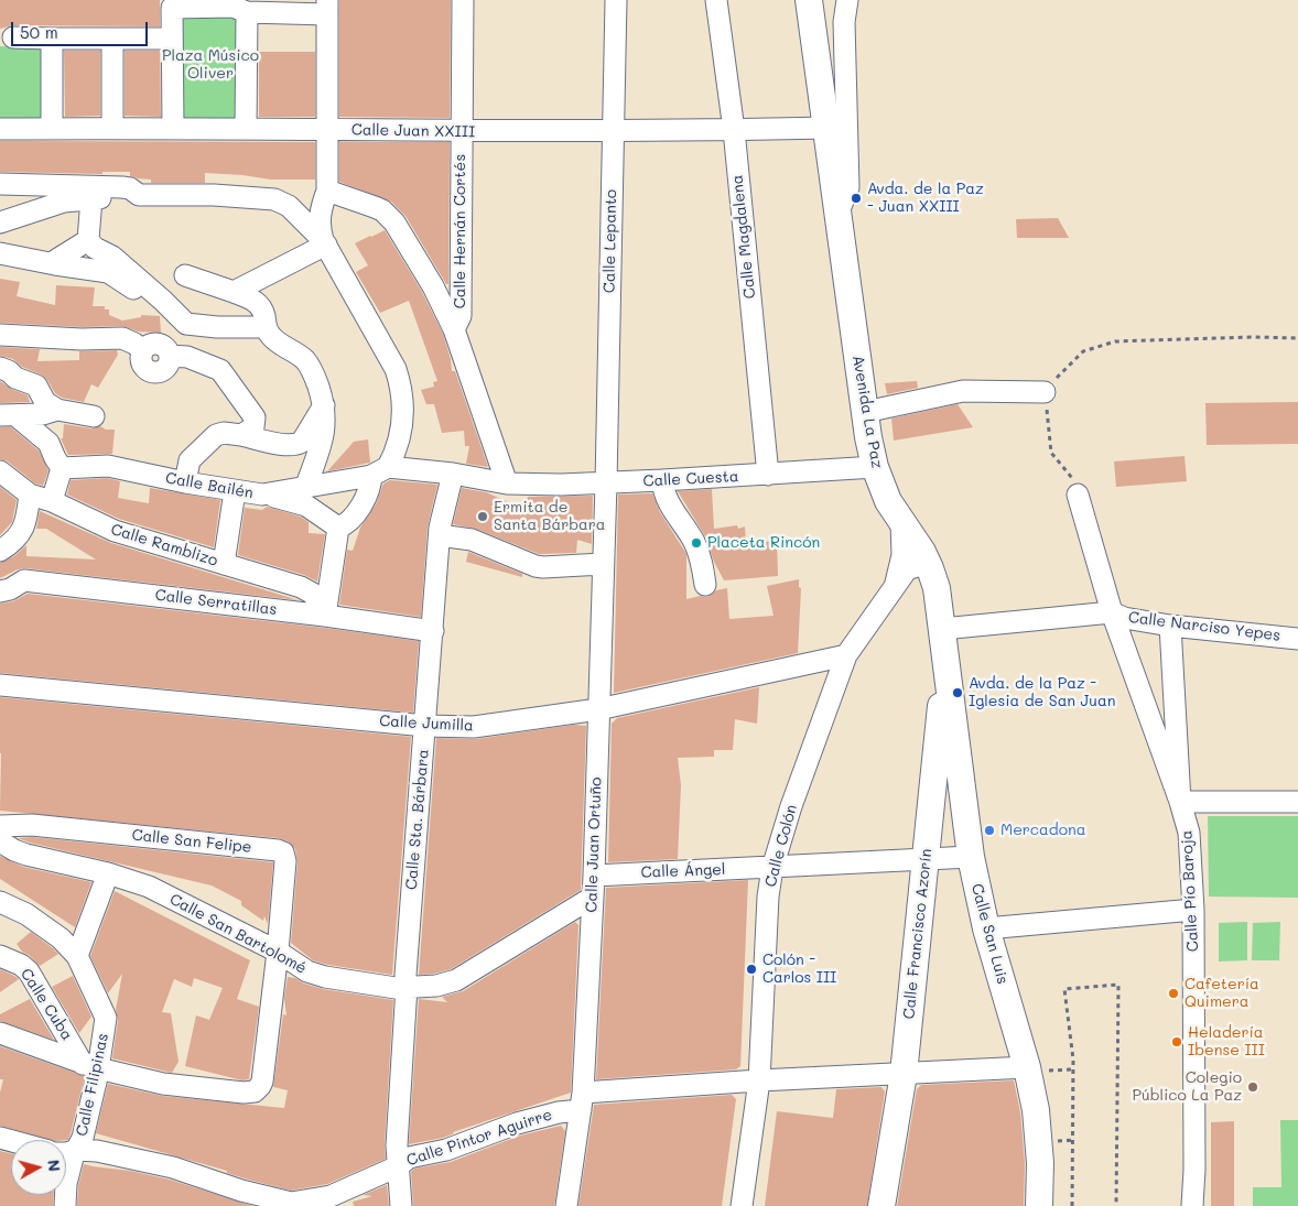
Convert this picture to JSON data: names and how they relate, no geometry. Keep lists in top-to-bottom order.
{
  "streets": {
    "main road": ["Avenida La Paz", "Calle Francisco Azorín", "Calle San Luis"],
    "street": [
      "Calle Juan XXIII",
      "Calle Hernán Cortés",
      "Calle Magdalena",
      "Calle Lepanto",
      "Calle Cuesta",
      "Calle Bailén",
      "Calle Ramblizo",
      "Calle Serratillas",
      "Calle Narciso Yepes",
      "Calle Jumilla",
      "Calle Sta. Bárbara",
      "Calle San Felipe",
      "Calle Juan Ortuño",
      "Calle Colón",
      "Calle Ángel",
      "Calle Pío Baroja",
      "Calle San Bartolomé",
      "Calle Cuba",
      "Calle Filipinas",
      "Calle Pintor Aguirre"
    ]
  },
  "crossings": [
    ["Calle Juan XXIII", "Calle Hernán Cortés"],
    ["Calle Juan XXIII", "Calle Magdalena"],
    ["Calle Juan XXIII", "Calle Lepanto"],
    ["Calle Juan XXIII", "Avenida La Paz"],
    ["Calle Hernán Cortés", "Calle Cuesta"],
    ["Calle Magdalena", "Calle Cuesta"],
    ["Calle Lepanto", "Calle Cuesta"],
    ["Calle Lepanto", "Calle Juan Ortuño"],
    ["Avenida La Paz", "Calle Cuesta"],
    ["Avenida La Paz", "Calle Colón"],
    ["Avenida La Paz", "Calle Francisco Azorín"],
    ["Avenida La Paz", "Calle San Luis"],
    ["Calle Cuesta", "Calle Bailén"],
    ["Calle Cuesta", "Calle Sta. Bárbara"],
    ["Calle Cuesta", "Calle Juan Ortuño"],
    ["Calle Bailén", "Calle Sta. Bárbara"],
    ["Calle Ramblizo", "Calle Serratillas"],
    ["Calle Serratillas", "Calle Sta. Bárbara"],
    ["Calle Narciso Yepes", "Calle Pío Baroja"],
    ["Calle Jumilla", "Calle Sta. Bárbara"],
    ["Calle Jumilla", "Calle Juan Ortuño"],
    ["Calle Jumilla", "Calle Colón"],
    ["Calle Sta. Bárbara", "Calle San Bartolomé"],
    ["Calle Sta. Bárbara", "Calle Pintor Aguirre"],
    ["Calle San Felipe", "Calle San Bartolomé"],
    ["Calle Juan Ortuño", "Calle Ángel"],
    ["Calle Juan Ortuño", "Calle San Bartolomé"],
    ["Calle Juan Ortuño", "Calle Pintor Aguirre"],
    ["Calle Colón", "Calle Ángel"],
    ["Calle Colón", "Calle Pintor Aguirre"],
    ["Calle Ángel", "Calle Francisco Azorín"],
    ["Calle Ángel", "Calle San Luis"],
    ["Calle Francisco Azorín", "Calle San Luis"],
    ["Calle Francisco Azorín", "Calle Pintor Aguirre"],
    ["Calle San Luis", "Calle Pintor Aguirre"],
    ["Calle Cuba", "Calle Filipinas"]
  ],
  "parks": ["Plaza Músico Oliver"],
  "places": [
    "Avda. de la Paz - Juan XXIII",
    "Ermita de Santa Bárbara",
    "Placeta Rincón",
    "Avda. de la Paz - Iglesia de San Juan",
    "Mercadona",
    "Colón - Carlos III",
    "Cafetería Quimera",
    "Heladería Ibense III",
    "Colegio Público La Paz"
  ],
  "scale_bar": "50 m",
  "north": "right"
}
